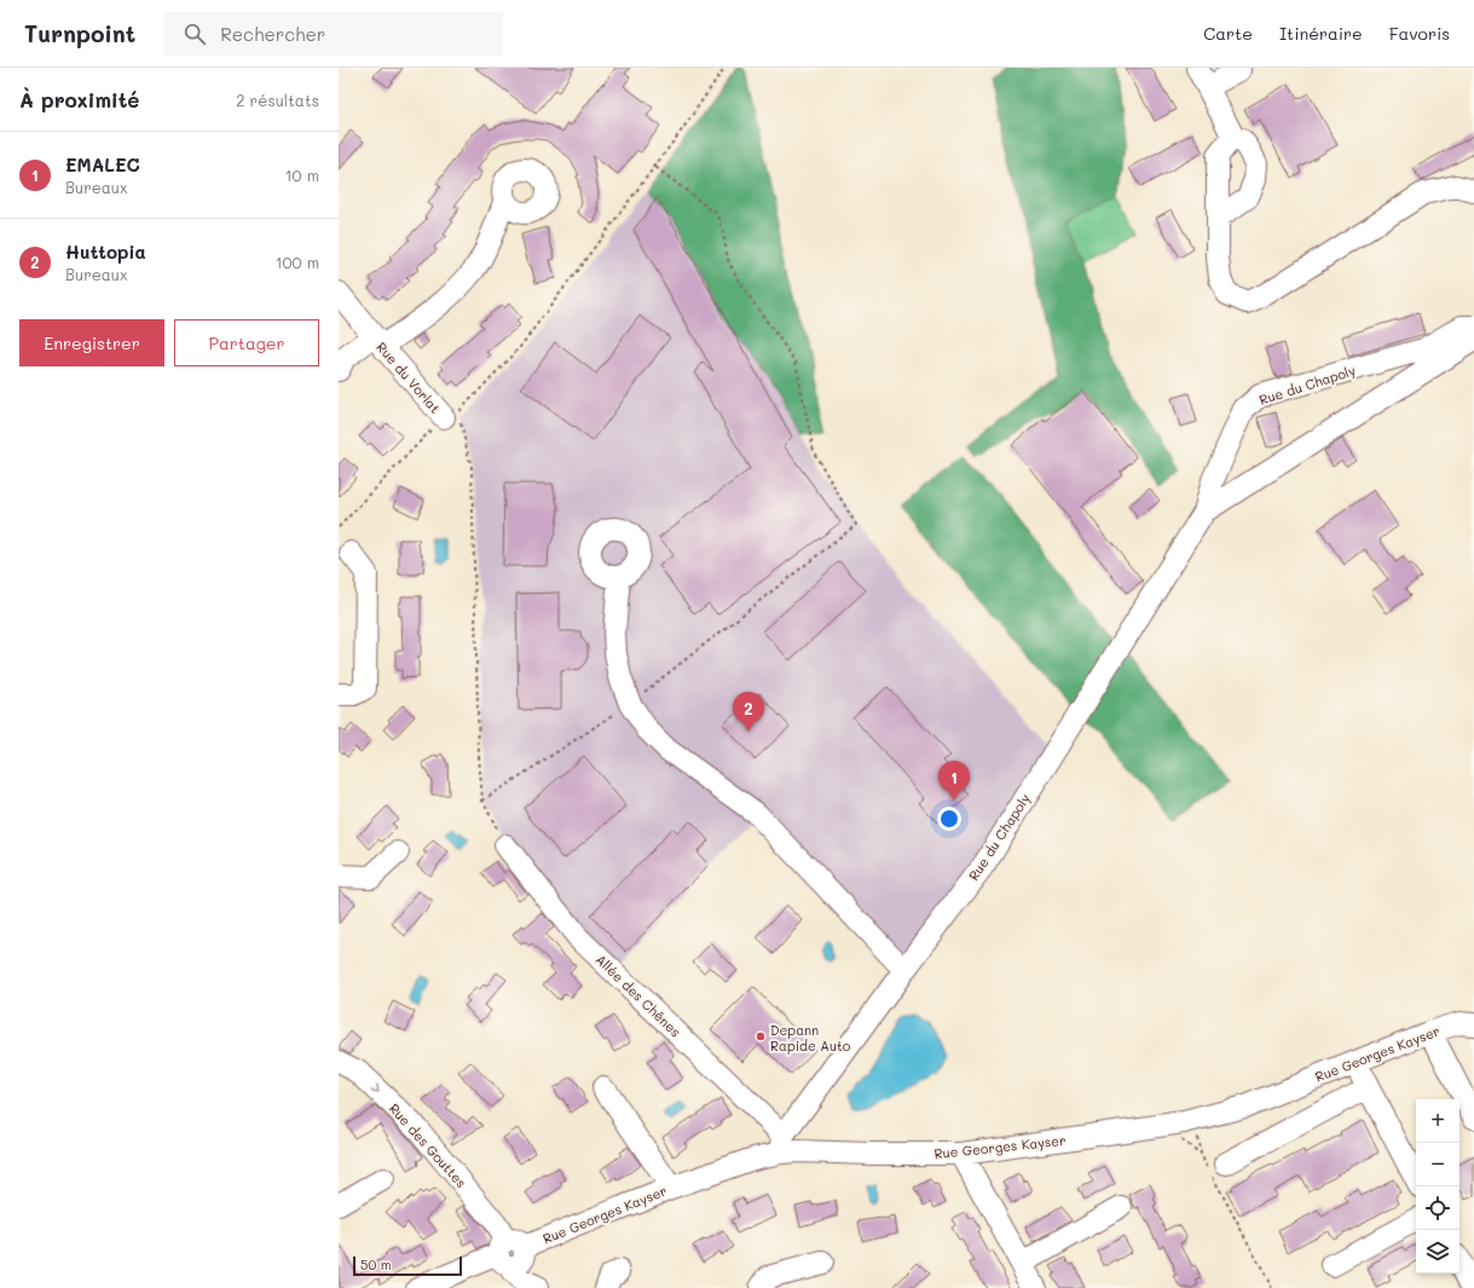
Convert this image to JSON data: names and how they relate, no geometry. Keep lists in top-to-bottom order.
{
  "streets": {
    "street": [
      "Rue du Vorlat",
      "Rue du Chapoly",
      "Allée des Chênes",
      "Rue Georges Kayser",
      "Rue des Gouttes"
    ]
  },
  "crossings": [
    ["Rue du Chapoly", "Allée des Chênes"],
    ["Rue du Chapoly", "Rue Georges Kayser"],
    ["Allée des Chênes", "Rue Georges Kayser"],
    ["Rue Georges Kayser", "Rue des Gouttes"]
  ],
  "places": ["Depann Rapide Auto"],
  "scale_bar": "50 m",
  "page": {
    "header": "Turnpoint",
    "search": "Rechercher",
    "nav": ["Carte", "Itinéraire", "Favoris"],
    "heading": ["À proximité", "2 résultats"],
    "list": [
      {
        "mark": "1",
        "name": "EMALEC",
        "note": "Bureaux",
        "value": "10 m"
      },
      {
        "mark": "2",
        "name": "Huttopia",
        "note": "Bureaux",
        "value": "100 m"
      }
    ],
    "buttons": ["Enregistrer", "Partager"],
    "pins": ["2", "1"],
    "map_buttons": ["+", "−"],
    "scale": "50 m"
  }
}
